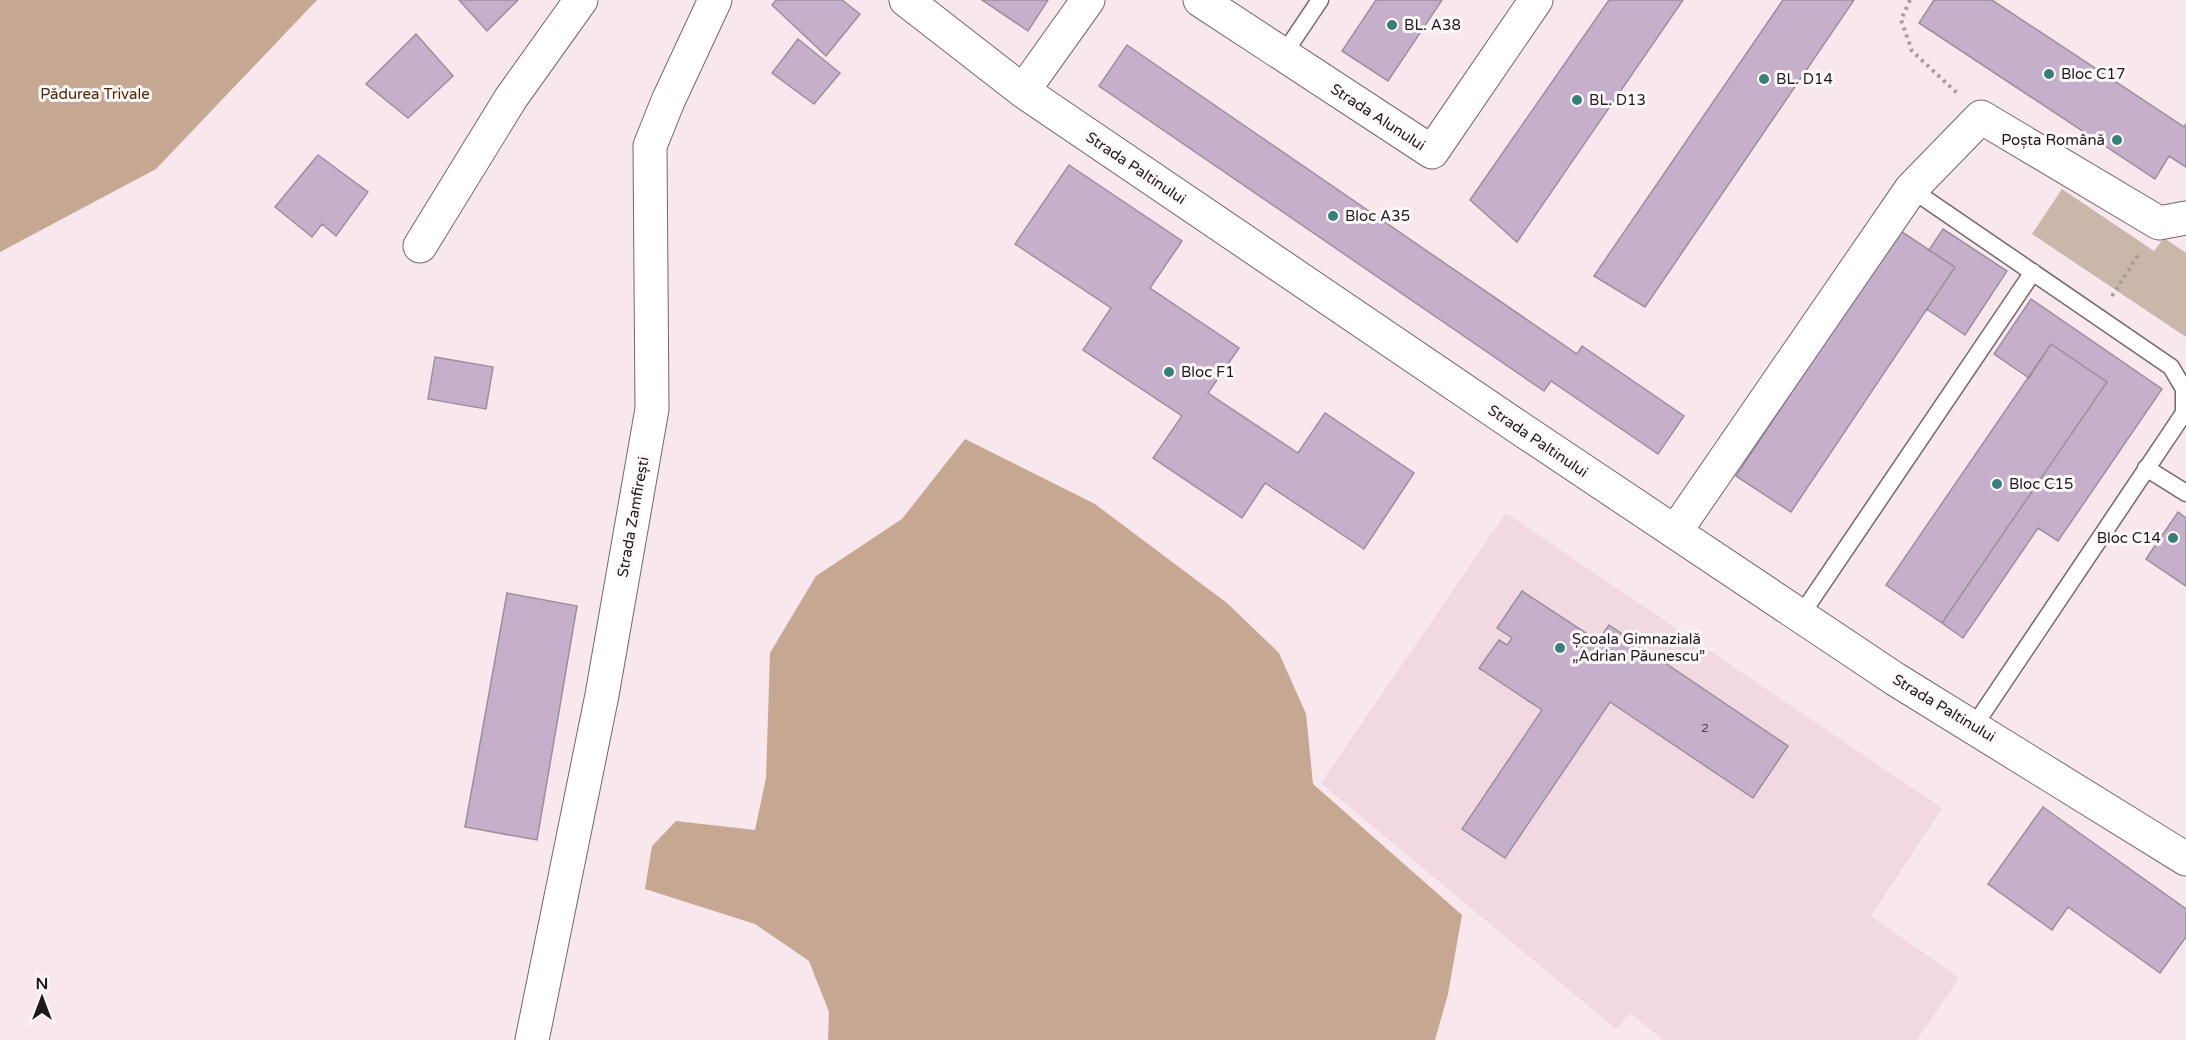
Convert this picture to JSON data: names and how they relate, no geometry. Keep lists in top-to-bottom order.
{
  "streets": {
    "street": ["Strada Alunului", "Strada Paltinului", "Strada Zamfirești"]
  },
  "parks": ["Pădurea Trivale"],
  "places": [
    "BL. A38",
    "Bloc C17",
    "BL. D14",
    "BL. D13",
    "Poșta Română",
    "Bloc A35",
    "Bloc F1",
    "Bloc C15",
    "Bloc C14",
    "Școala Gimnazială „Adrian Păunescu”"
  ],
  "house_numbers": ["2"],
  "north": "top"
}
